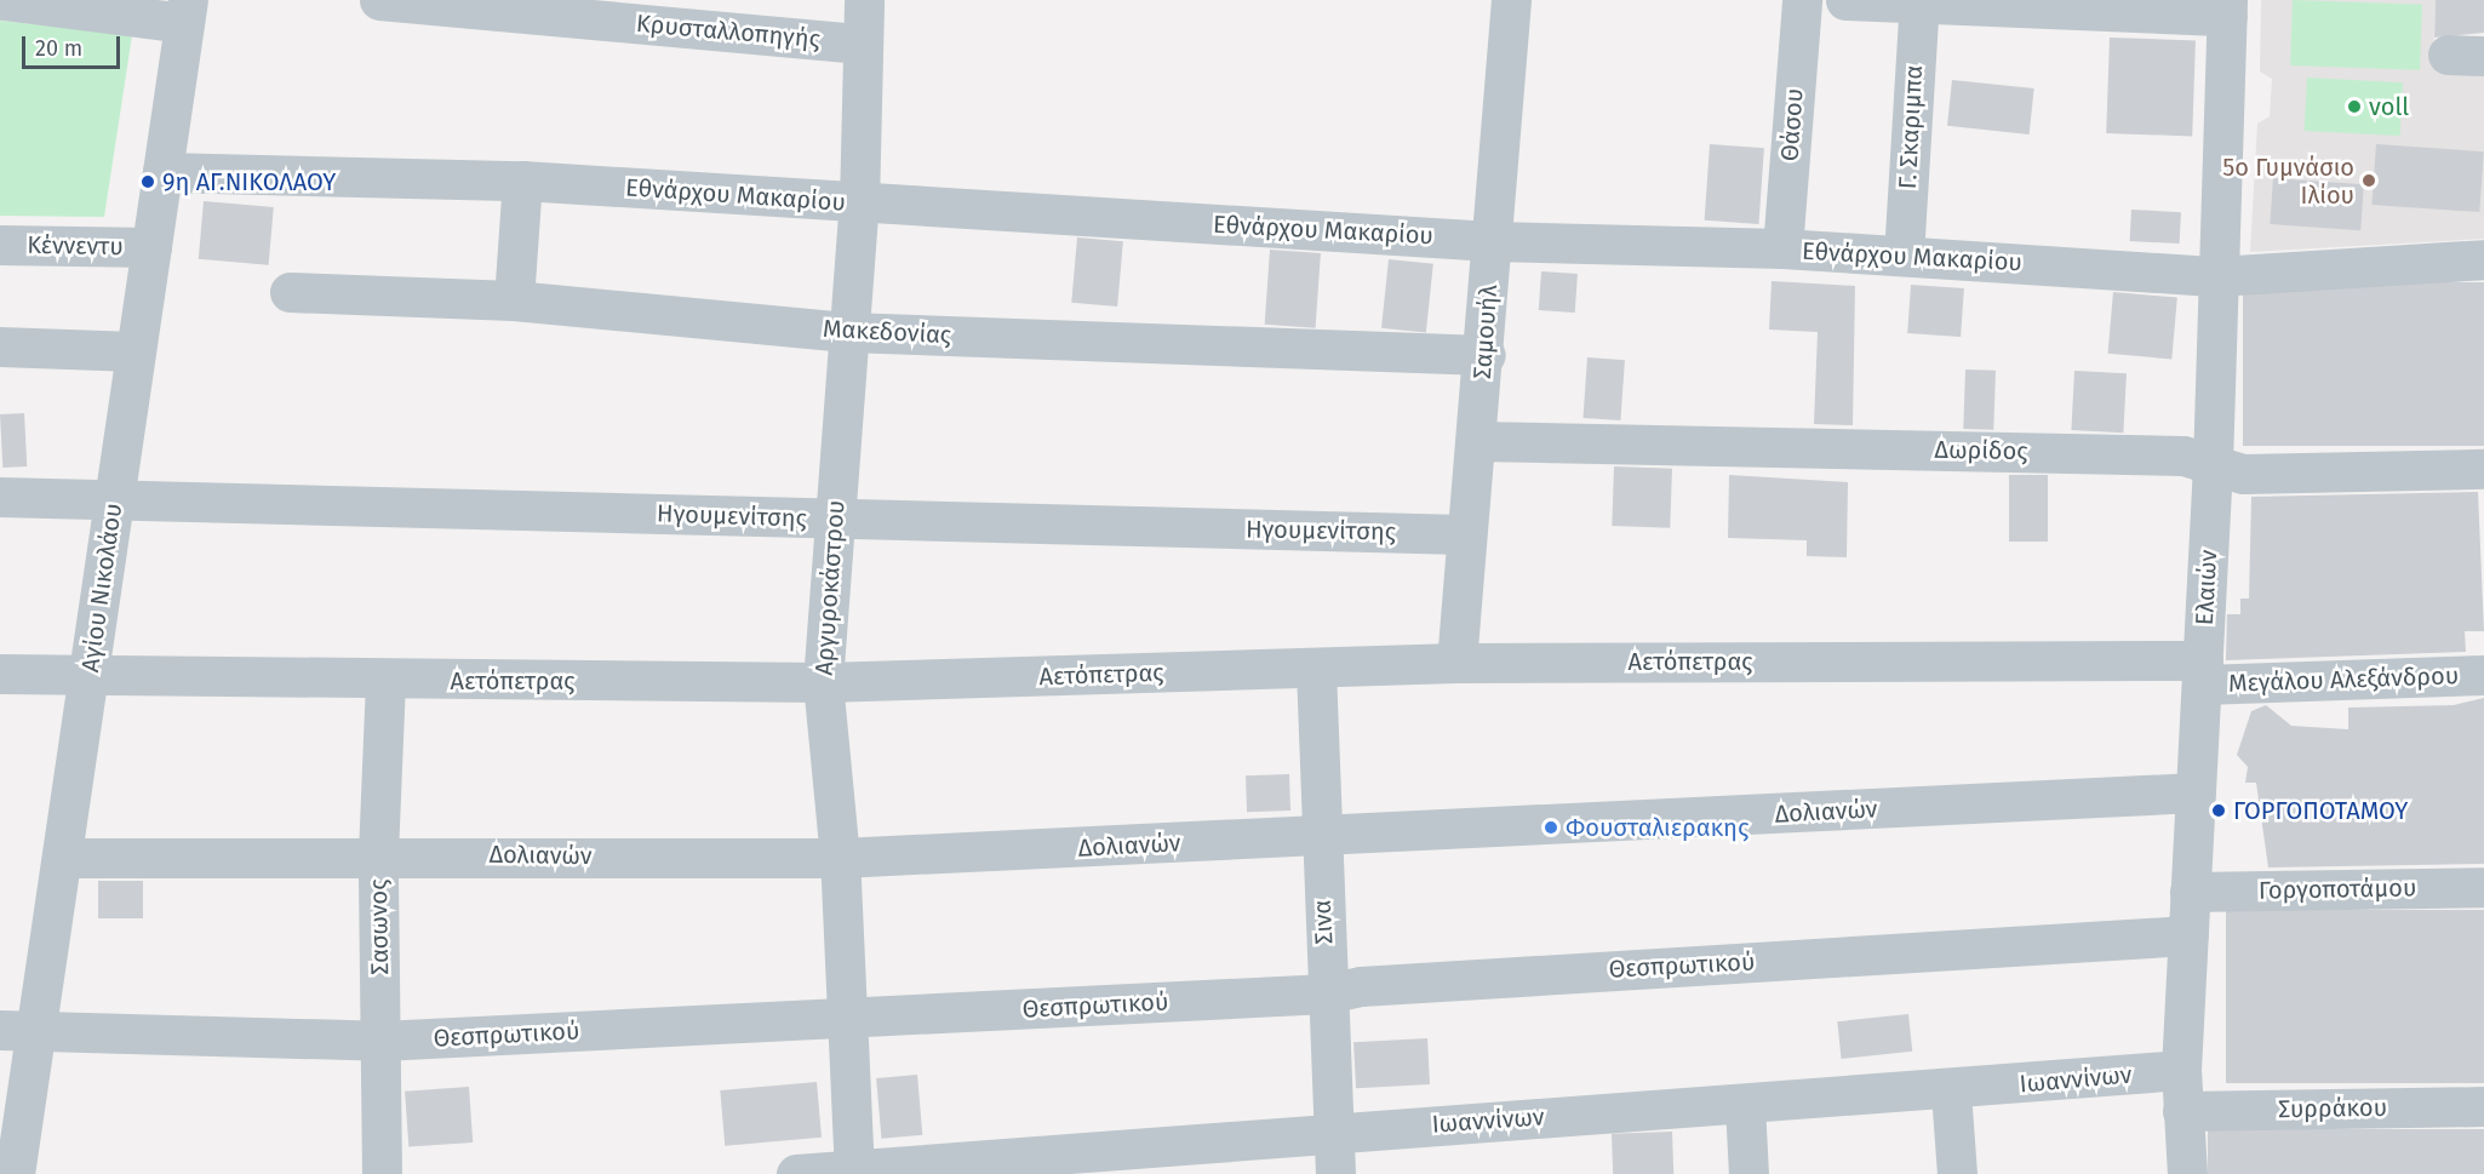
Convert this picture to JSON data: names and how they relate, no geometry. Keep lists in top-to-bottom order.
{
  "streets": {
    "street": [
      "Κρυσταλλοπηγής",
      "Θάσου",
      "Γ. Σκαριμπα",
      "Εθνάρχου Μακαρίου",
      "Κέννεντυ",
      "Μακεδονίας",
      "Σαμουήλ",
      "Δωρίδος",
      "Ηγουμενίτσης",
      "Αγίου Νικολάου",
      "Αργυροκάστρου",
      "Ελαιών",
      "Αετόπετρας",
      "Μεγάλου Αλεξάνδρου",
      "Δολιανών",
      "Γοργοποτάμου",
      "Σινα",
      "Σασωνος",
      "Θεσπρωτικού",
      "Ιωαννίνων",
      "Συρράκου"
    ]
  },
  "crossings": [
    ["Κρυσταλλοπηγής", "Αργυροκάστρου"],
    ["Θάσου", "Εθνάρχου Μακαρίου"],
    ["Γ. Σκαριμπα", "Εθνάρχου Μακαρίου"],
    ["Εθνάρχου Μακαρίου", "Σαμουήλ"],
    ["Εθνάρχου Μακαρίου", "Αγίου Νικολάου"],
    ["Εθνάρχου Μακαρίου", "Αργυροκάστρου"],
    ["Εθνάρχου Μακαρίου", "Ελαιών"],
    ["Κέννεντυ", "Αγίου Νικολάου"],
    ["Μακεδονίας", "Σαμουήλ"],
    ["Μακεδονίας", "Αργυροκάστρου"],
    ["Σαμουήλ", "Δωρίδος"],
    ["Σαμουήλ", "Ηγουμενίτσης"],
    ["Σαμουήλ", "Αετόπετρας"],
    ["Δωρίδος", "Ελαιών"],
    ["Ηγουμενίτσης", "Αγίου Νικολάου"],
    ["Ηγουμενίτσης", "Αργυροκάστρου"],
    ["Αγίου Νικολάου", "Αετόπετρας"],
    ["Αγίου Νικολάου", "Δολιανών"],
    ["Αγίου Νικολάου", "Θεσπρωτικού"],
    ["Αργυροκάστρου", "Αετόπετρας"],
    ["Αργυροκάστρου", "Δολιανών"],
    ["Αργυροκάστρου", "Θεσπρωτικού"],
    ["Αργυροκάστρου", "Ιωαννίνων"],
    ["Ελαιών", "Αετόπετρας"],
    ["Ελαιών", "Μεγάλου Αλεξάνδρου"],
    ["Ελαιών", "Δολιανών"],
    ["Ελαιών", "Γοργοποτάμου"],
    ["Ελαιών", "Θεσπρωτικού"],
    ["Ελαιών", "Ιωαννίνων"],
    ["Ελαιών", "Συρράκου"],
    ["Αετόπετρας", "Μεγάλου Αλεξάνδρου"],
    ["Αετόπετρας", "Σινα"],
    ["Αετόπετρας", "Σασωνος"],
    ["Δολιανών", "Σινα"],
    ["Δολιανών", "Σασωνος"],
    ["Σινα", "Θεσπρωτικού"],
    ["Σινα", "Ιωαννίνων"],
    ["Σασωνος", "Θεσπρωτικού"]
  ],
  "places": [
    "voll",
    "5ο Γυμνάσιο Ιλίου",
    "9η ΑΓ.ΝΙΚΟΛΑΟΥ",
    "ΓΟΡΓΟΠΟΤΑΜΟΥ",
    "Φουσταλιερακης"
  ],
  "scale_bar": "20 m"
}
